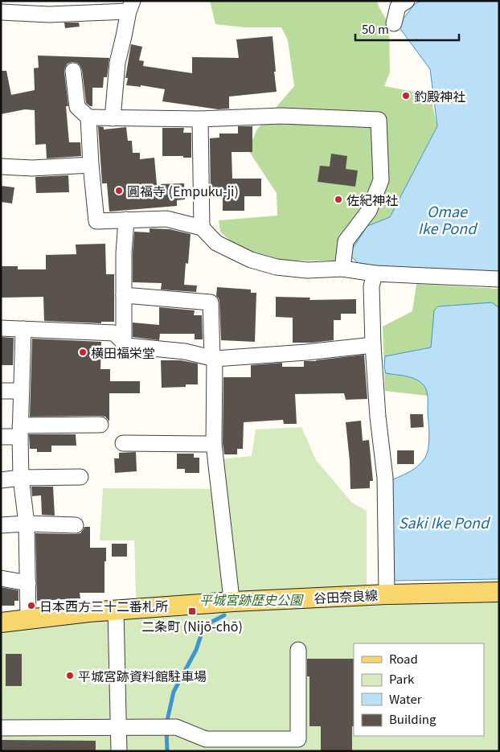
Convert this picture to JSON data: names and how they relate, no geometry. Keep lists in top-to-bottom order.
{
  "streets": {
    "main road": ["谷田奈良線"]
  },
  "water": ["Omae Ike Pond", "Saki Ike Pond"],
  "parks": ["平城宮跡歴史公園"],
  "places": {
    "other": [
      "釣殿神社",
      "圓福寺 (Empuku-ji)",
      "佐紀神社",
      "横田福栄堂",
      "日本西方三十二番札所",
      "平城宮跡資料館駐車場"
    ],
    "transit": ["二条町 (Nijō-chō)"]
  },
  "legend": [
    "Road",
    "Park",
    "Water",
    "Building"
  ],
  "scale_bar": "50 m"
}
